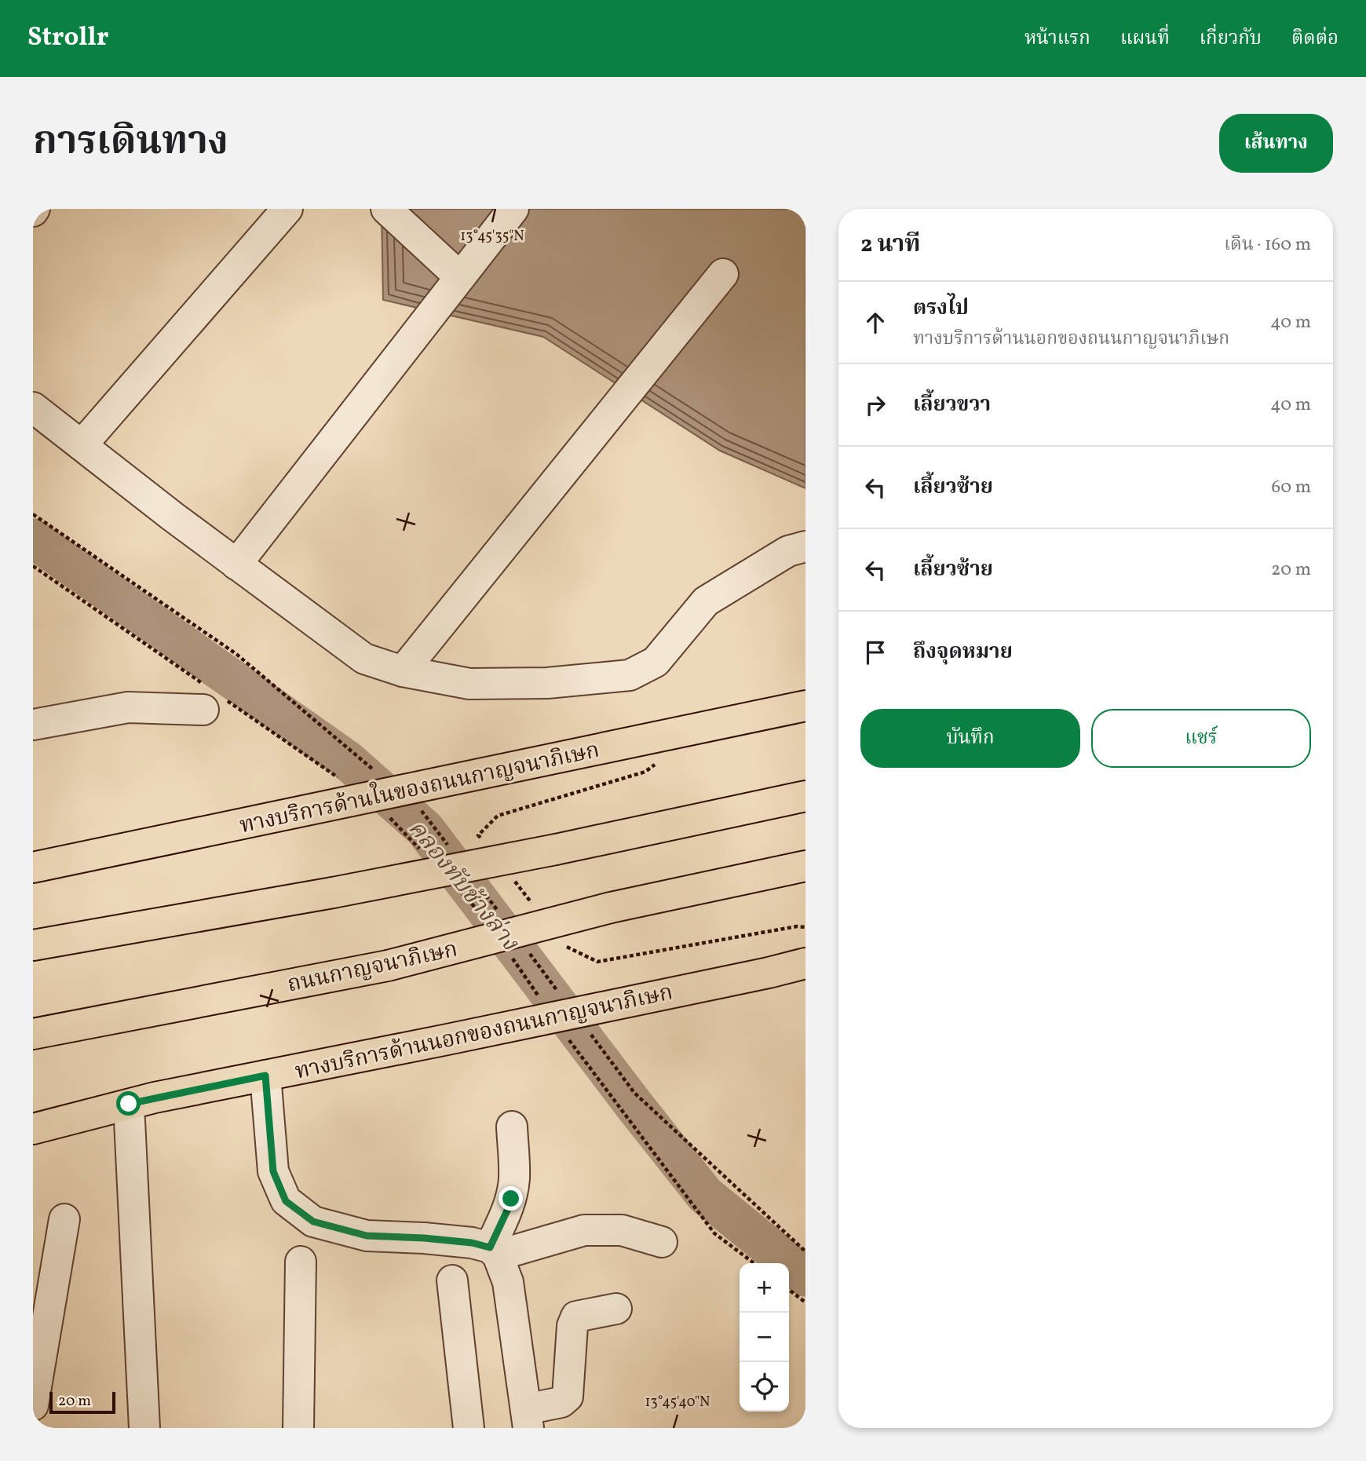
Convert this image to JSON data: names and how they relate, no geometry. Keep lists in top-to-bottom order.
{
  "streets": {
    "main road": ["ทางบริการด้านในของถนนกาญจนาภิเษก", "ถนนกาญจนาภิเษก", "ทางบริการด้านนอกของถนนกาญจนาภิเษก"]
  },
  "water": ["คลองทับช้างล่าง"],
  "scale_bar": "20 m",
  "page": {
    "header": "Strollr",
    "nav": [
      "หน้าแรก",
      "แผนที่",
      "เกี่ยวกับ",
      "ติดต่อ"
    ],
    "title": "การเดินทาง",
    "buttons": [
      "เส้นทาง",
      ["บันทึก", "แชร์"]
    ],
    "heading": ["2 นาที", "เดิน · 160 m"],
    "list": [
      ["ตรงไป", "ทางบริการด้านนอกของถนนกาญจนาภิเษก", "40 m"],
      ["เลี้ยวขวา", "40 m"],
      ["เลี้ยวซ้าย", "60 m"],
      ["เลี้ยวซ้าย", "20 m"],
      "ถึงจุดหมาย"
    ],
    "map_buttons": ["+", "−"],
    "scale": "20 m"
  },
  "coordinates": ["13°45'35\"N", "13°45'40\"N"]
}
